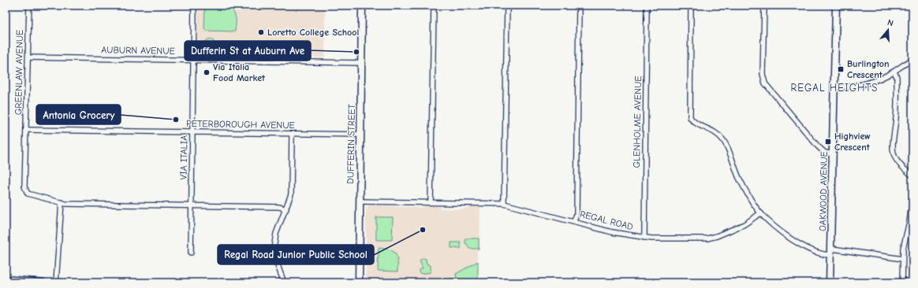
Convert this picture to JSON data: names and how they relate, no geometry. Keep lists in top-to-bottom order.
{
  "streets": {
    "street": [
      "AUBURN AVENUE",
      "GREENLAW AVENUE",
      "GLENHOLME AVENUE",
      "PETERBOROUGH AVENUE",
      "DUFFERIN STREET",
      "VIA ITALIA",
      "OAKWOOD AVENUE",
      "REGAL ROAD"
    ]
  },
  "crossings": [
    ["AUBURN AVENUE", "GREENLAW AVENUE"],
    ["AUBURN AVENUE", "DUFFERIN STREET"],
    ["AUBURN AVENUE", "VIA ITALIA"],
    ["GREENLAW AVENUE", "PETERBOROUGH AVENUE"],
    ["GLENHOLME AVENUE", "REGAL ROAD"],
    ["PETERBOROUGH AVENUE", "DUFFERIN STREET"],
    ["PETERBOROUGH AVENUE", "VIA ITALIA"],
    ["DUFFERIN STREET", "REGAL ROAD"]
  ],
  "districts": ["REGAL HEIGHTS"],
  "places": {
    "other": [
      "Loretto College School",
      "Dufferin St at Auburn Ave",
      "Via Italia Food Market",
      "Antonia Grocery",
      "Regal Road Junior Public School"
    ],
    "transit": ["Burlington Crescent", "Highview Crescent"]
  },
  "north": "top"
}
